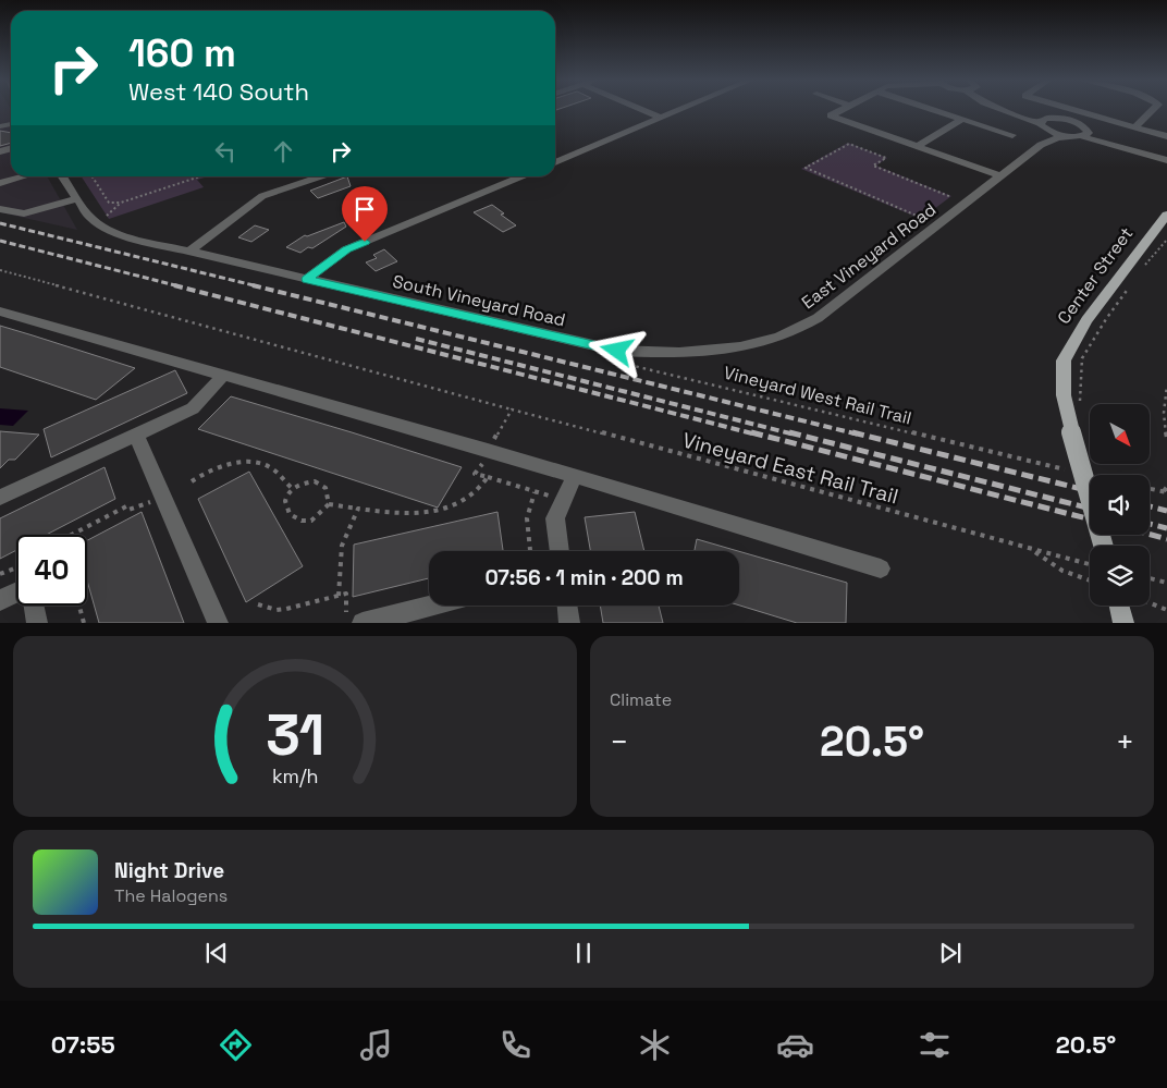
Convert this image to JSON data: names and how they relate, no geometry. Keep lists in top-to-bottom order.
{
  "streets": {
    "main road": ["Center Street"],
    "street": ["East Vineyard Road", "South Vineyard Road"],
    "path": ["Vineyard West Rail Trail", "Vineyard East Rail Trail"]
  },
  "crossings": [
    ["East Vineyard Road", "South Vineyard Road"]
  ],
  "north": "bottom right",
  "page": {
    "turn": ["160 m", "West 140 South"],
    "limit": "40",
    "trip": "07:56 · 1 min · 200 m",
    "tile": "Climate",
    "heat": ["−", "20.5°", "+"],
    "song": ["Night Drive", "The Halogens"],
    "tabs": ["07:55", "20.5°"],
    "gauge": ["31", "km/h"]
  }
}
